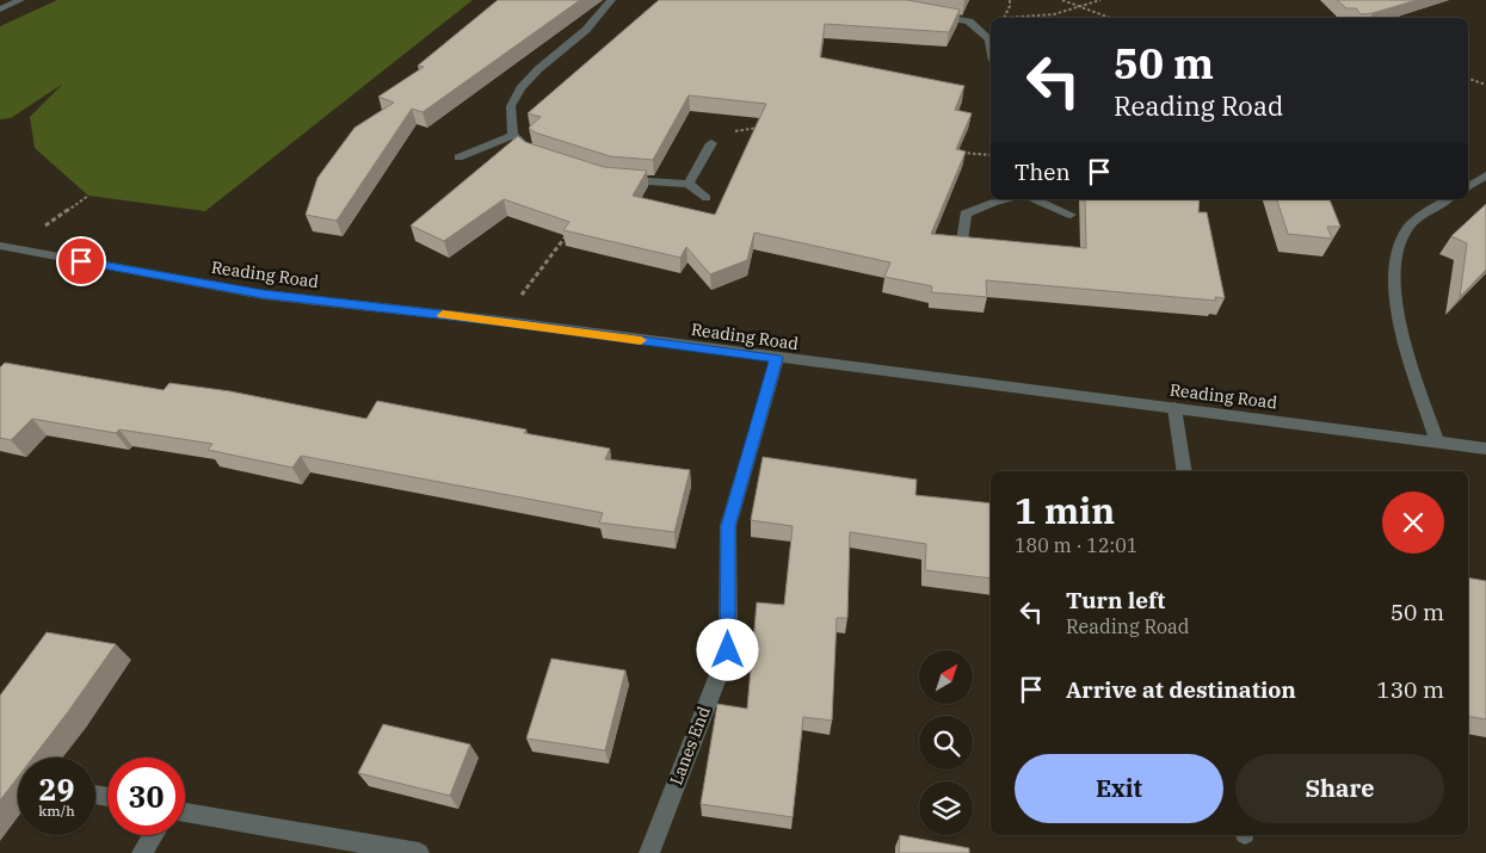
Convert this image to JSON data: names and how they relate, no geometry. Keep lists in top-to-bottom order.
{
  "streets": {
    "street": ["Reading Road", "Lanes End"]
  },
  "crossings": [
    ["Reading Road", "Lanes End"]
  ],
  "north": "top right",
  "page": {
    "turn": ["50 m", "Reading Road"],
    "then": "Then",
    "heading": ["1 min", "180 m · 12:01"],
    "list": [
      {
        "name": "Turn left",
        "note": "Reading Road",
        "value": "50 m"
      },
      {
        "name": "Arrive at destination",
        "value": "130 m"
      }
    ],
    "buttons": ["Exit", "Share"],
    "speed": "29 km/h",
    "limit": "30"
  }
}
